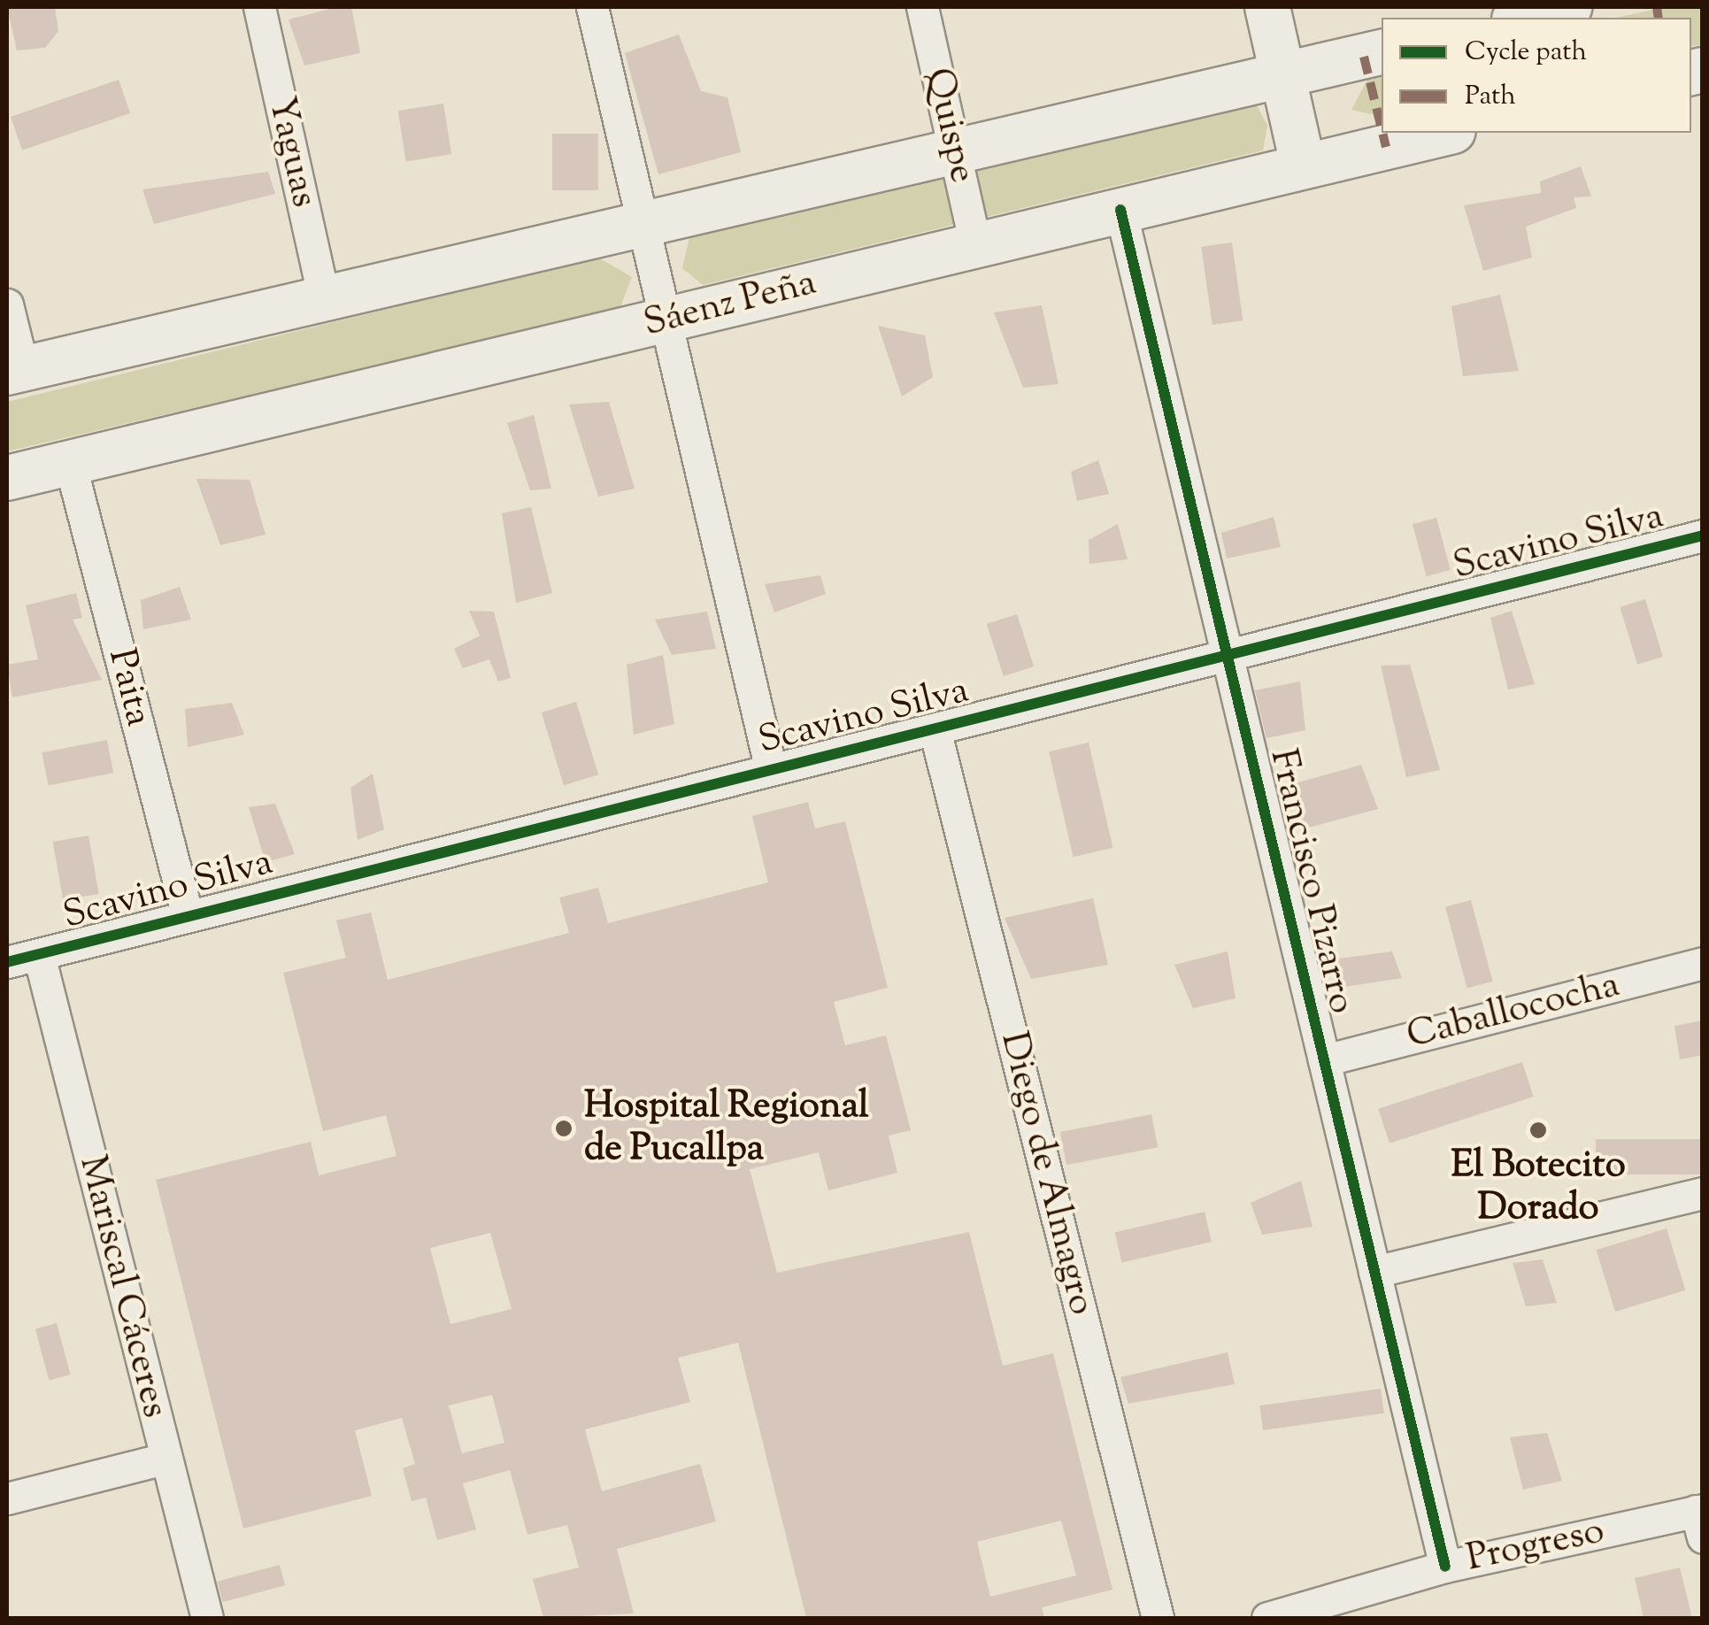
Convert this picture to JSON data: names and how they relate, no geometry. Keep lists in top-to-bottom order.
{
  "streets": {
    "main road": ["Sáenz Peña"],
    "street": [
      "Quispe",
      "Yaguas",
      "Scavino Silva",
      "Paita",
      "Francisco Pizarro",
      "Caballococha",
      "Diego de Almagro",
      "Mariscal Cáceres",
      "Progreso"
    ]
  },
  "crossings": [
    ["Quispe", "Sáenz Peña"],
    ["Sáenz Peña", "Paita"],
    ["Sáenz Peña", "Francisco Pizarro"],
    ["Scavino Silva", "Paita"],
    ["Scavino Silva", "Francisco Pizarro"],
    ["Scavino Silva", "Diego de Almagro"],
    ["Scavino Silva", "Mariscal Cáceres"],
    ["Francisco Pizarro", "Caballococha"],
    ["Francisco Pizarro", "Progreso"]
  ],
  "places": ["Hospital Regional de Pucallpa", "El Botecito Dorado"],
  "legend": ["Cycle path", "Path"]
}
